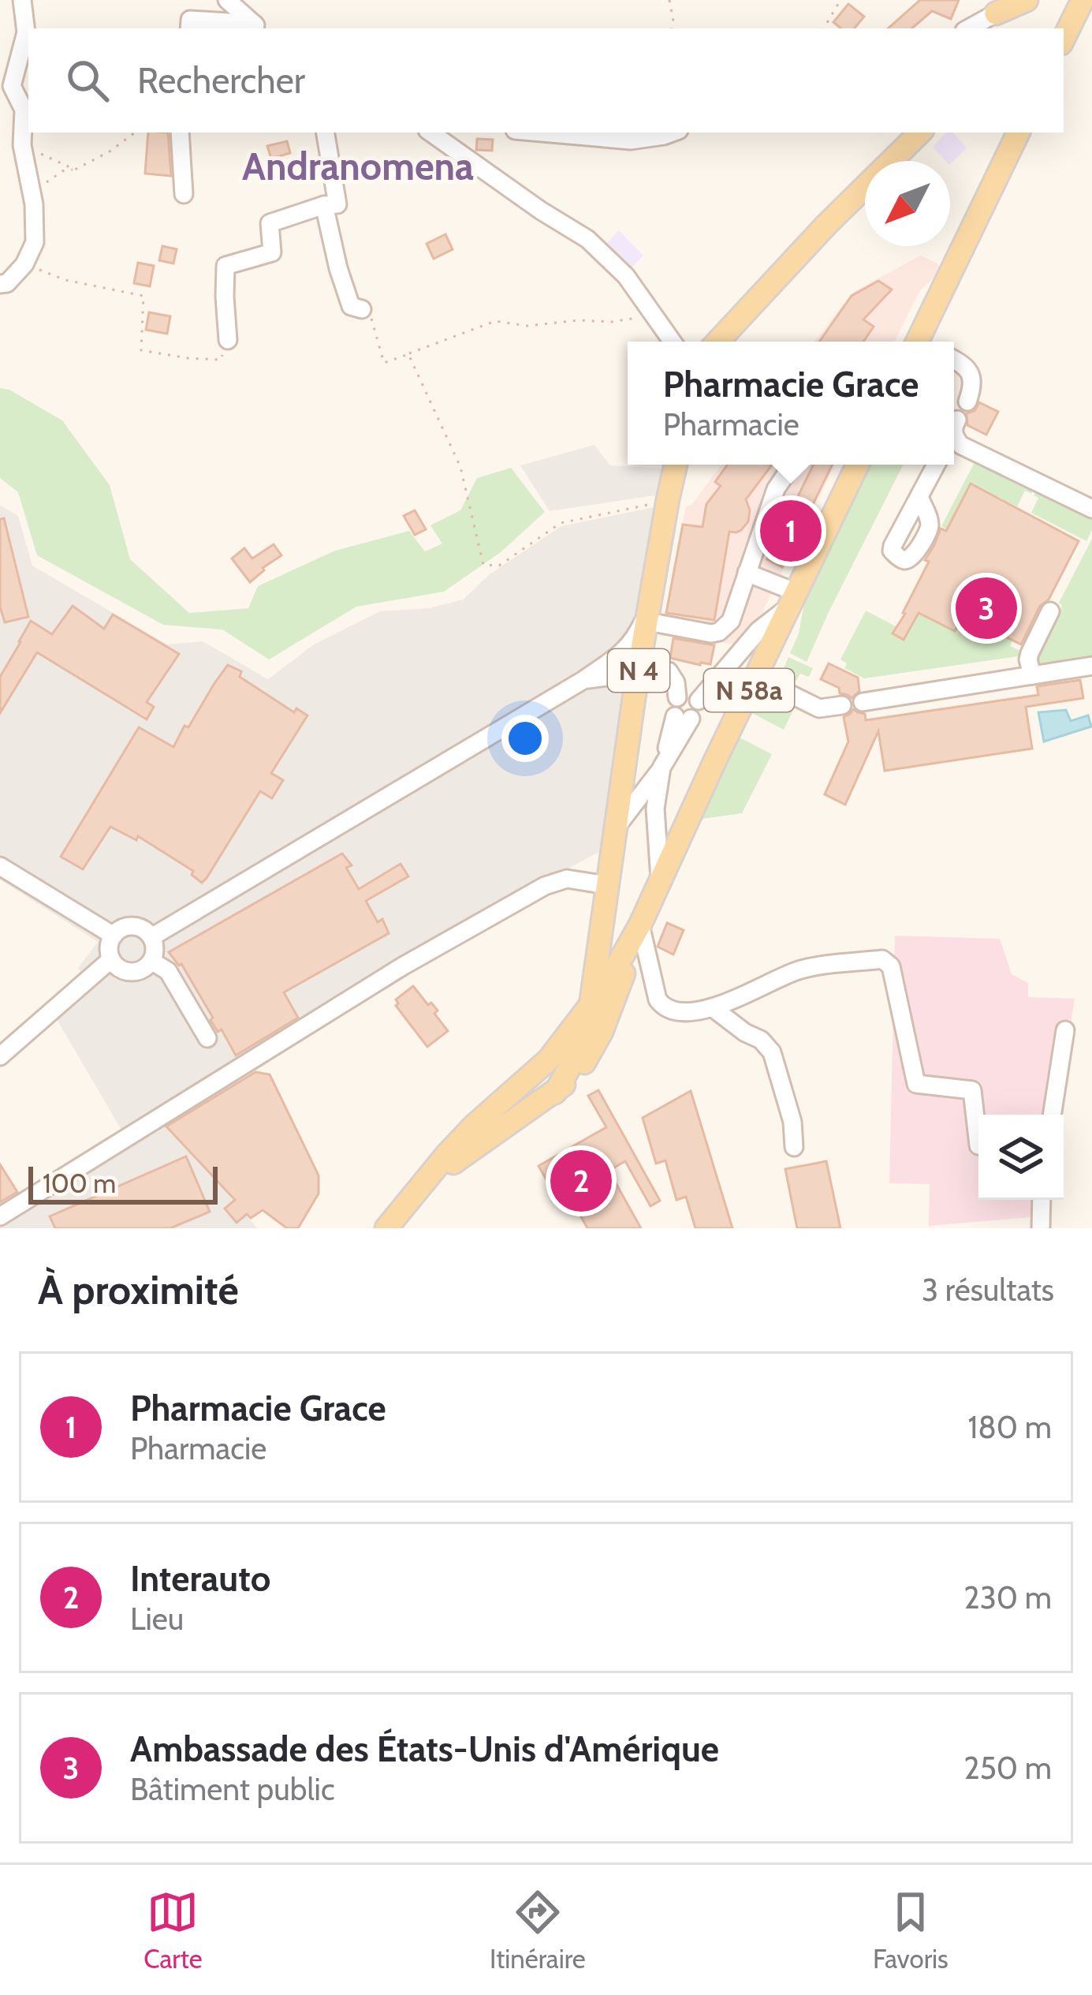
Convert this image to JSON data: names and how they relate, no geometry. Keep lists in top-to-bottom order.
{
  "streets": {
    "main road": ["N 4", "N 58a"]
  },
  "crossings": [
    ["N 4", "N 58a"]
  ],
  "districts": ["Andranomena"],
  "scale_bar": "100 m",
  "north": "bottom left",
  "page": {
    "search": "Rechercher",
    "popup": ["Pharmacie Grace", "Pharmacie"],
    "pins": ["1", "3", "2"],
    "scale": "100 m",
    "heading": ["À proximité", "3 résultats"],
    "list": [
      {
        "mark": "1",
        "name": "Pharmacie Grace",
        "note": "Pharmacie",
        "value": "180 m"
      },
      {
        "mark": "2",
        "name": "Interauto",
        "note": "Lieu",
        "value": "230 m"
      },
      {
        "mark": "3",
        "name": "Ambassade des États-Unis d'Amérique",
        "note": "Bâtiment public",
        "value": "250 m"
      }
    ],
    "nav": ["Carte", "Itinéraire", "Favoris"]
  }
}
